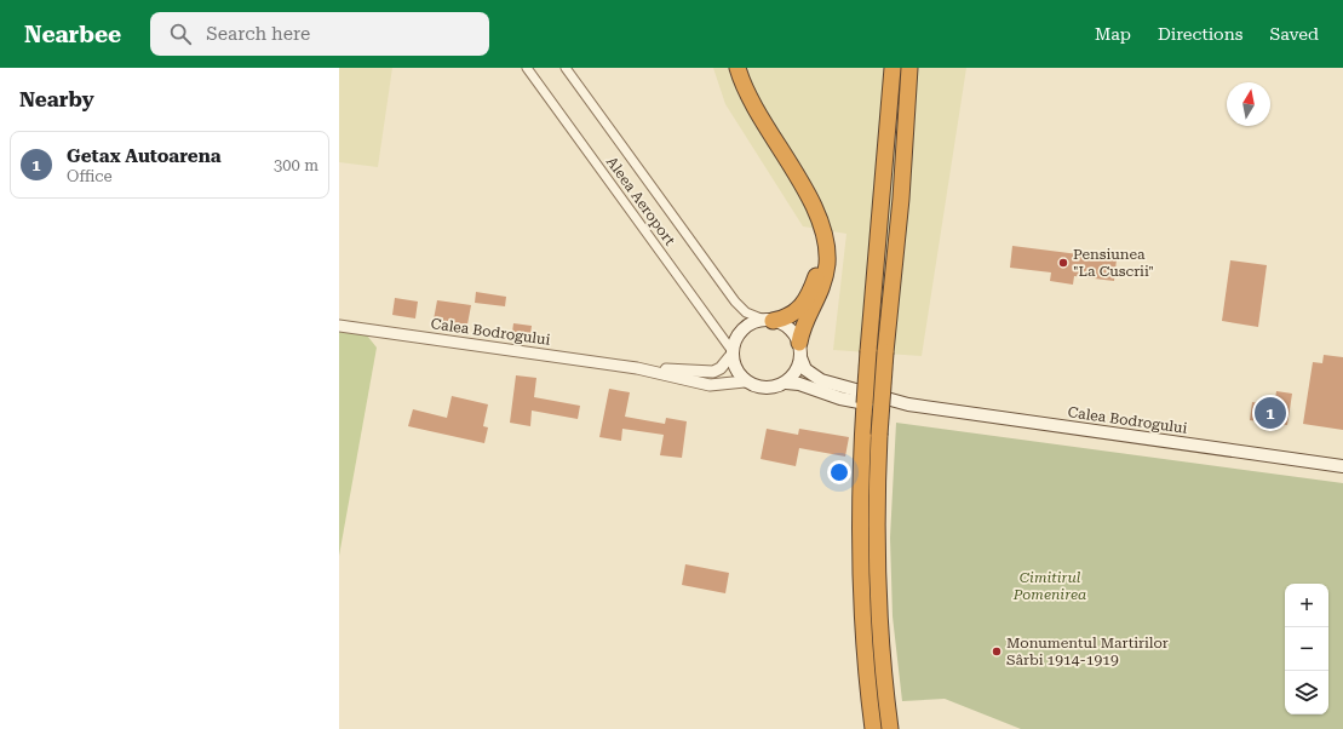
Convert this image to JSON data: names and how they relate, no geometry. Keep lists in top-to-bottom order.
{
  "streets": {
    "main road": ["Calea Bodrogului"],
    "street": ["Aleea Aeroport"]
  },
  "crossings": [
    ["Aleea Aeroport", "Calea Bodrogului"]
  ],
  "parks": ["Cimitirul Pomenirea"],
  "places": ["Pensiunea \"La Cuscrii\"", "Monumentul Martirilor Sârbi 1914-1919"],
  "north": "top",
  "page": {
    "header": "Nearbee",
    "search": "Search here",
    "nav": ["Map", "Directions", "Saved"],
    "heading": "Nearby",
    "list": [
      {
        "mark": "1",
        "name": "Getax Autoarena",
        "note": "Office",
        "value": "300 m"
      }
    ],
    "pins": "1",
    "map_buttons": ["+", "−"]
  }
}
